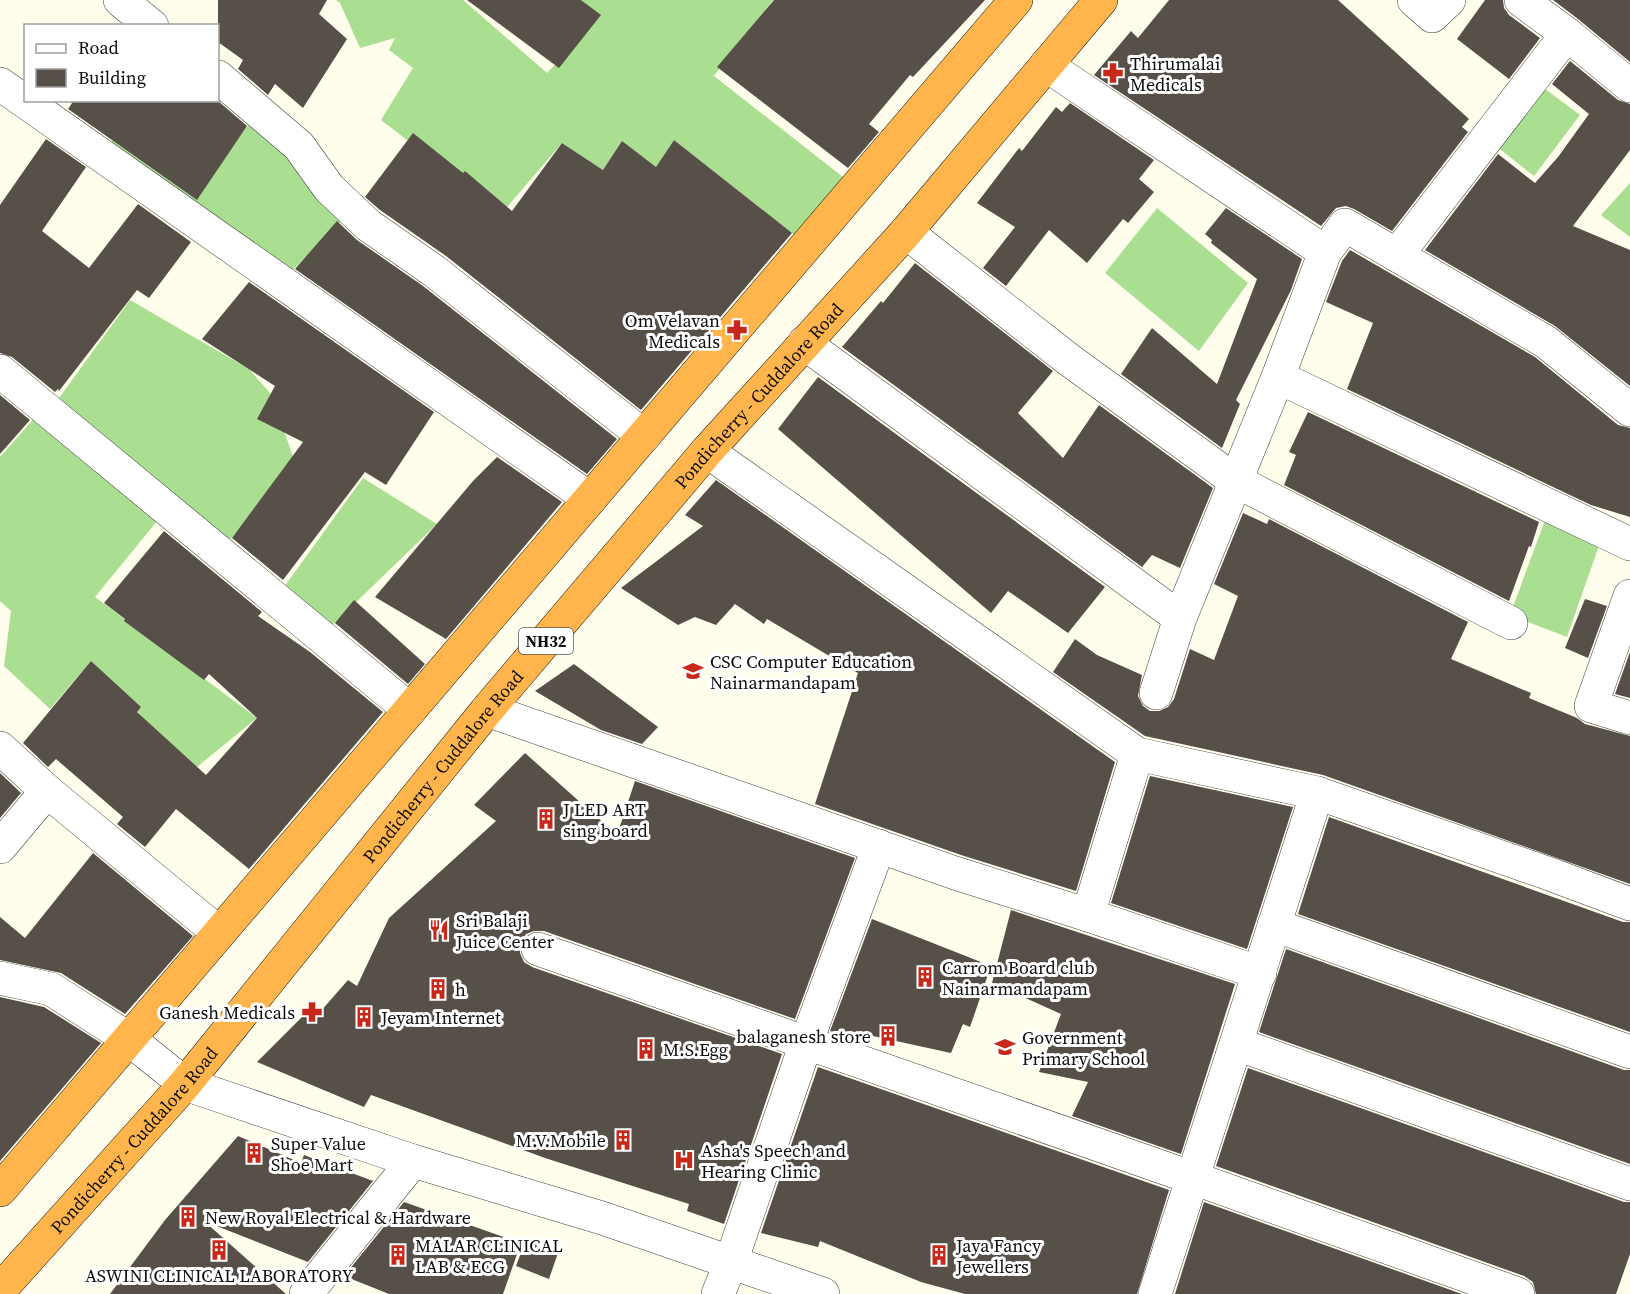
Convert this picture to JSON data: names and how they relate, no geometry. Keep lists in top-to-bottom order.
{
  "streets": {
    "highway": ["Pondicherry - Cuddalore Road", "NH32"]
  },
  "places": {
    "pharmacy": ["Thirumalai Medicals", "Om Velavan Medicals", "Ganesh Medicals"],
    "school or university": ["CSC Computer Education Nainarmandapam", "Government Primary School"],
    "building": [
      "J LED ART sing board",
      "Carrom Board club Nainarmandapam",
      "h",
      "Jeyam Internet",
      "balaganesh store",
      "M.S.Egg",
      "M.V.Mobile",
      "Super Value Shoe Mart",
      "New Royal Electrical & Hardware",
      "ASWINI CLINICAL LABORATORY",
      "MALAR CLINICAL LAB & ECG",
      "Jaya Fancy Jewellers"
    ],
    "restaurant": ["Sri Balaji Juice Center"],
    "hospital": ["Asha's Speech and Hearing Clinic"]
  },
  "legend": ["Road", "Building"]
}
